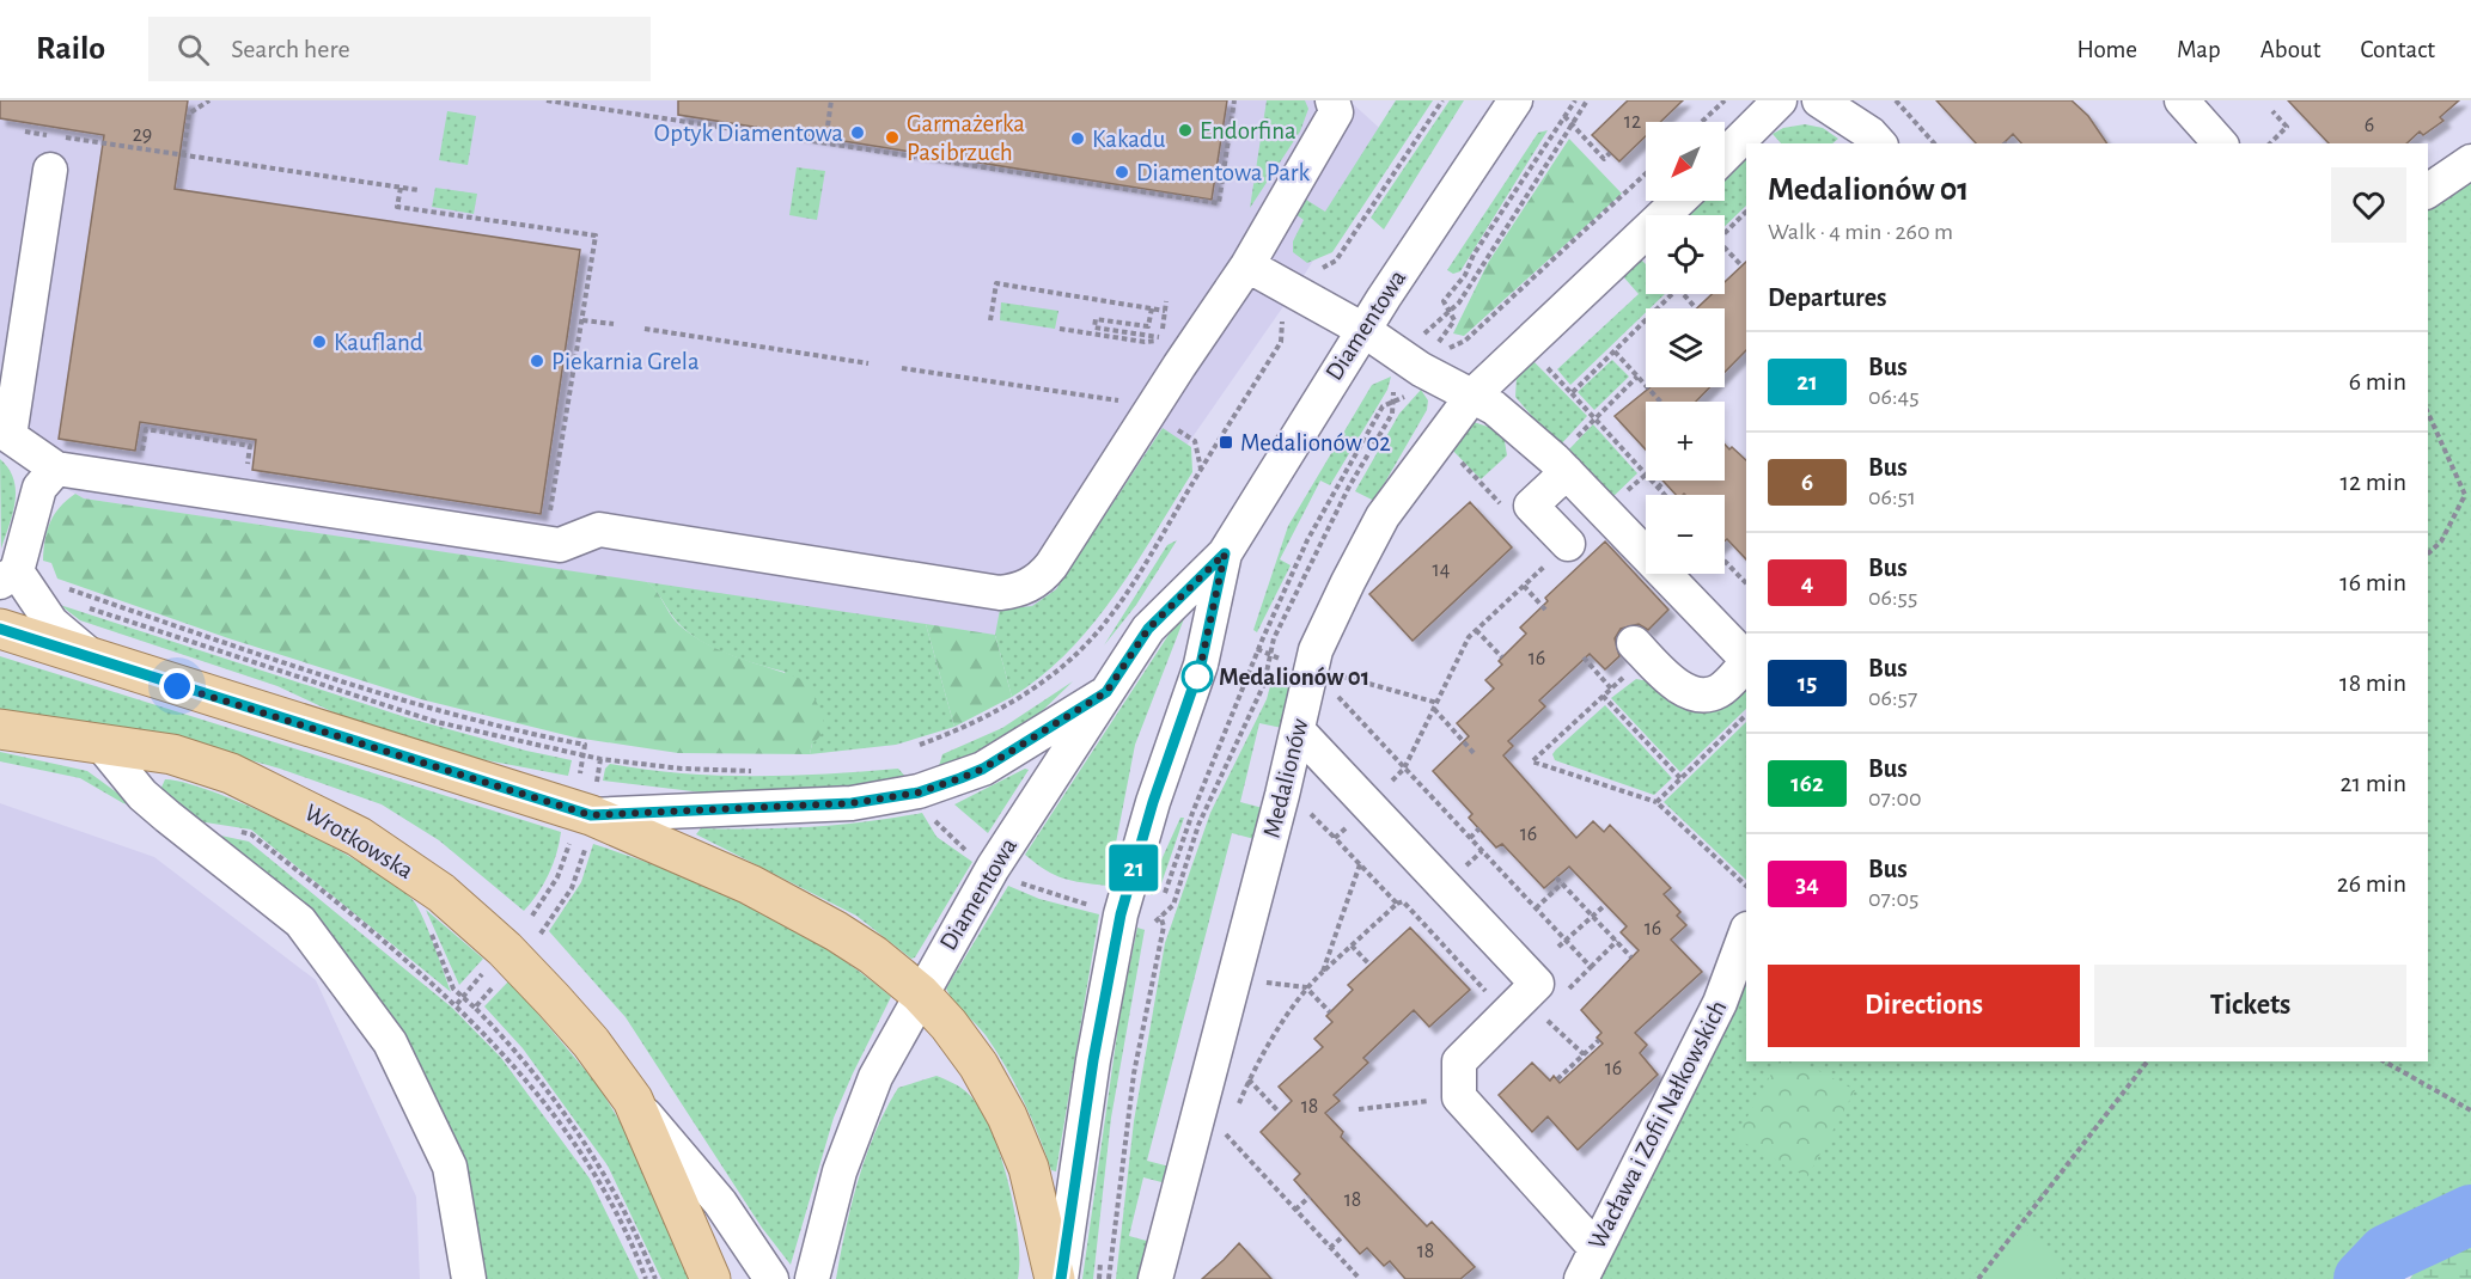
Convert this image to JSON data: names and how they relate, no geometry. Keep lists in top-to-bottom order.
{
  "streets": {
    "main road": ["Wrotkowska"],
    "street": ["Diamentowa", "Medalionów", "Wacława i Zofii Nałkowskich"]
  },
  "places": {
    "other": [
      "Endorfina",
      "Optyk Diamentowa",
      "Garmażerka Pasibrzuch",
      "Kakadu",
      "Diamentowa Park",
      "Kaufland",
      "Piekarnia Grela",
      "Medalionów 01"
    ],
    "transit": ["Medalionów 02"]
  },
  "lines": ["bus line 21"],
  "house_numbers": [
    "12",
    "6",
    "29",
    "14",
    "16",
    "16",
    "16",
    "16",
    "18",
    "18",
    "18"
  ],
  "north": "bottom left",
  "page": {
    "header": "Railo",
    "search": "Search here",
    "nav": [
      "Home",
      "Map",
      "About",
      "Contact"
    ],
    "on_map": "21",
    "map_buttons": ["+", "−"],
    "heading": [
      ["Medalionów 01", "Walk · 4 min · 260 m"],
      "Departures"
    ],
    "list": [
      {
        "mark": "21",
        "name": "Bus",
        "note": "06:45",
        "value": "6 min"
      },
      {
        "mark": "6",
        "name": "Bus",
        "note": "06:51",
        "value": "12 min"
      },
      {
        "mark": "4",
        "name": "Bus",
        "note": "06:55",
        "value": "16 min"
      },
      {
        "mark": "15",
        "name": "Bus",
        "note": "06:57",
        "value": "18 min"
      },
      {
        "mark": "162",
        "name": "Bus",
        "note": "07:00",
        "value": "21 min"
      },
      {
        "mark": "34",
        "name": "Bus",
        "note": "07:05",
        "value": "26 min"
      }
    ],
    "buttons": ["Directions", "Tickets"]
  }
}
